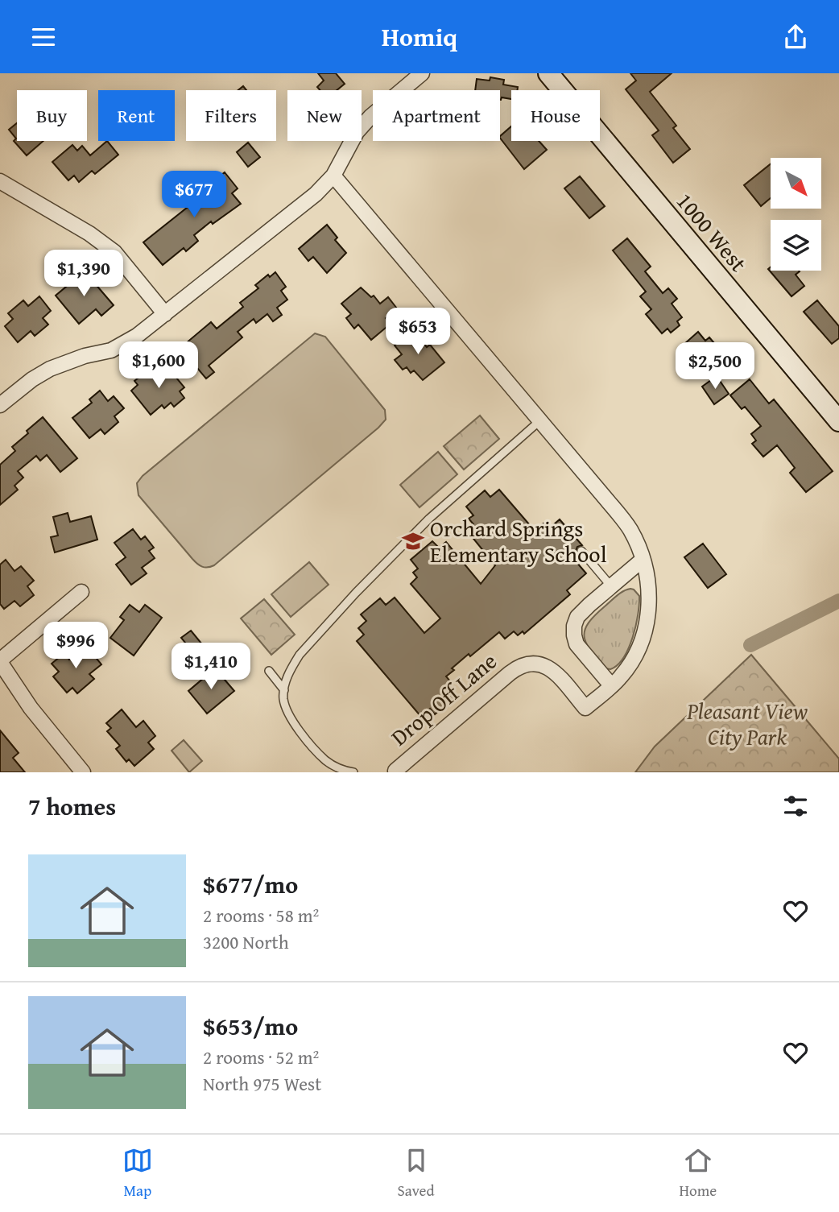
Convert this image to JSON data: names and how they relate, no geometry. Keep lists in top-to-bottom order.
{
  "streets": {
    "street": ["1000 West"]
  },
  "parks": ["Pleasant View City Park"],
  "places": {
    "school or university": ["Orchard Springs Elementary School"]
  },
  "north": "bottom right",
  "page": {
    "header": "Homiq",
    "chip": [
      "Buy",
      "Rent",
      "Filters",
      "New",
      "Apartment",
      "House"
    ],
    "price": [
      "$677",
      "$1,390",
      "$653",
      "$1,600",
      "$2,500",
      "$996",
      "$1,410"
    ],
    "heading": "7 homes",
    "list": [
      {
        "name": "$677/mo",
        "note": "2 rooms · 58 m² · 3200 North"
      },
      {
        "name": "$653/mo",
        "note": "2 rooms · 52 m² · North 975 West"
      }
    ],
    "tabs": ["Map", "Saved", "Home"]
  }
}
